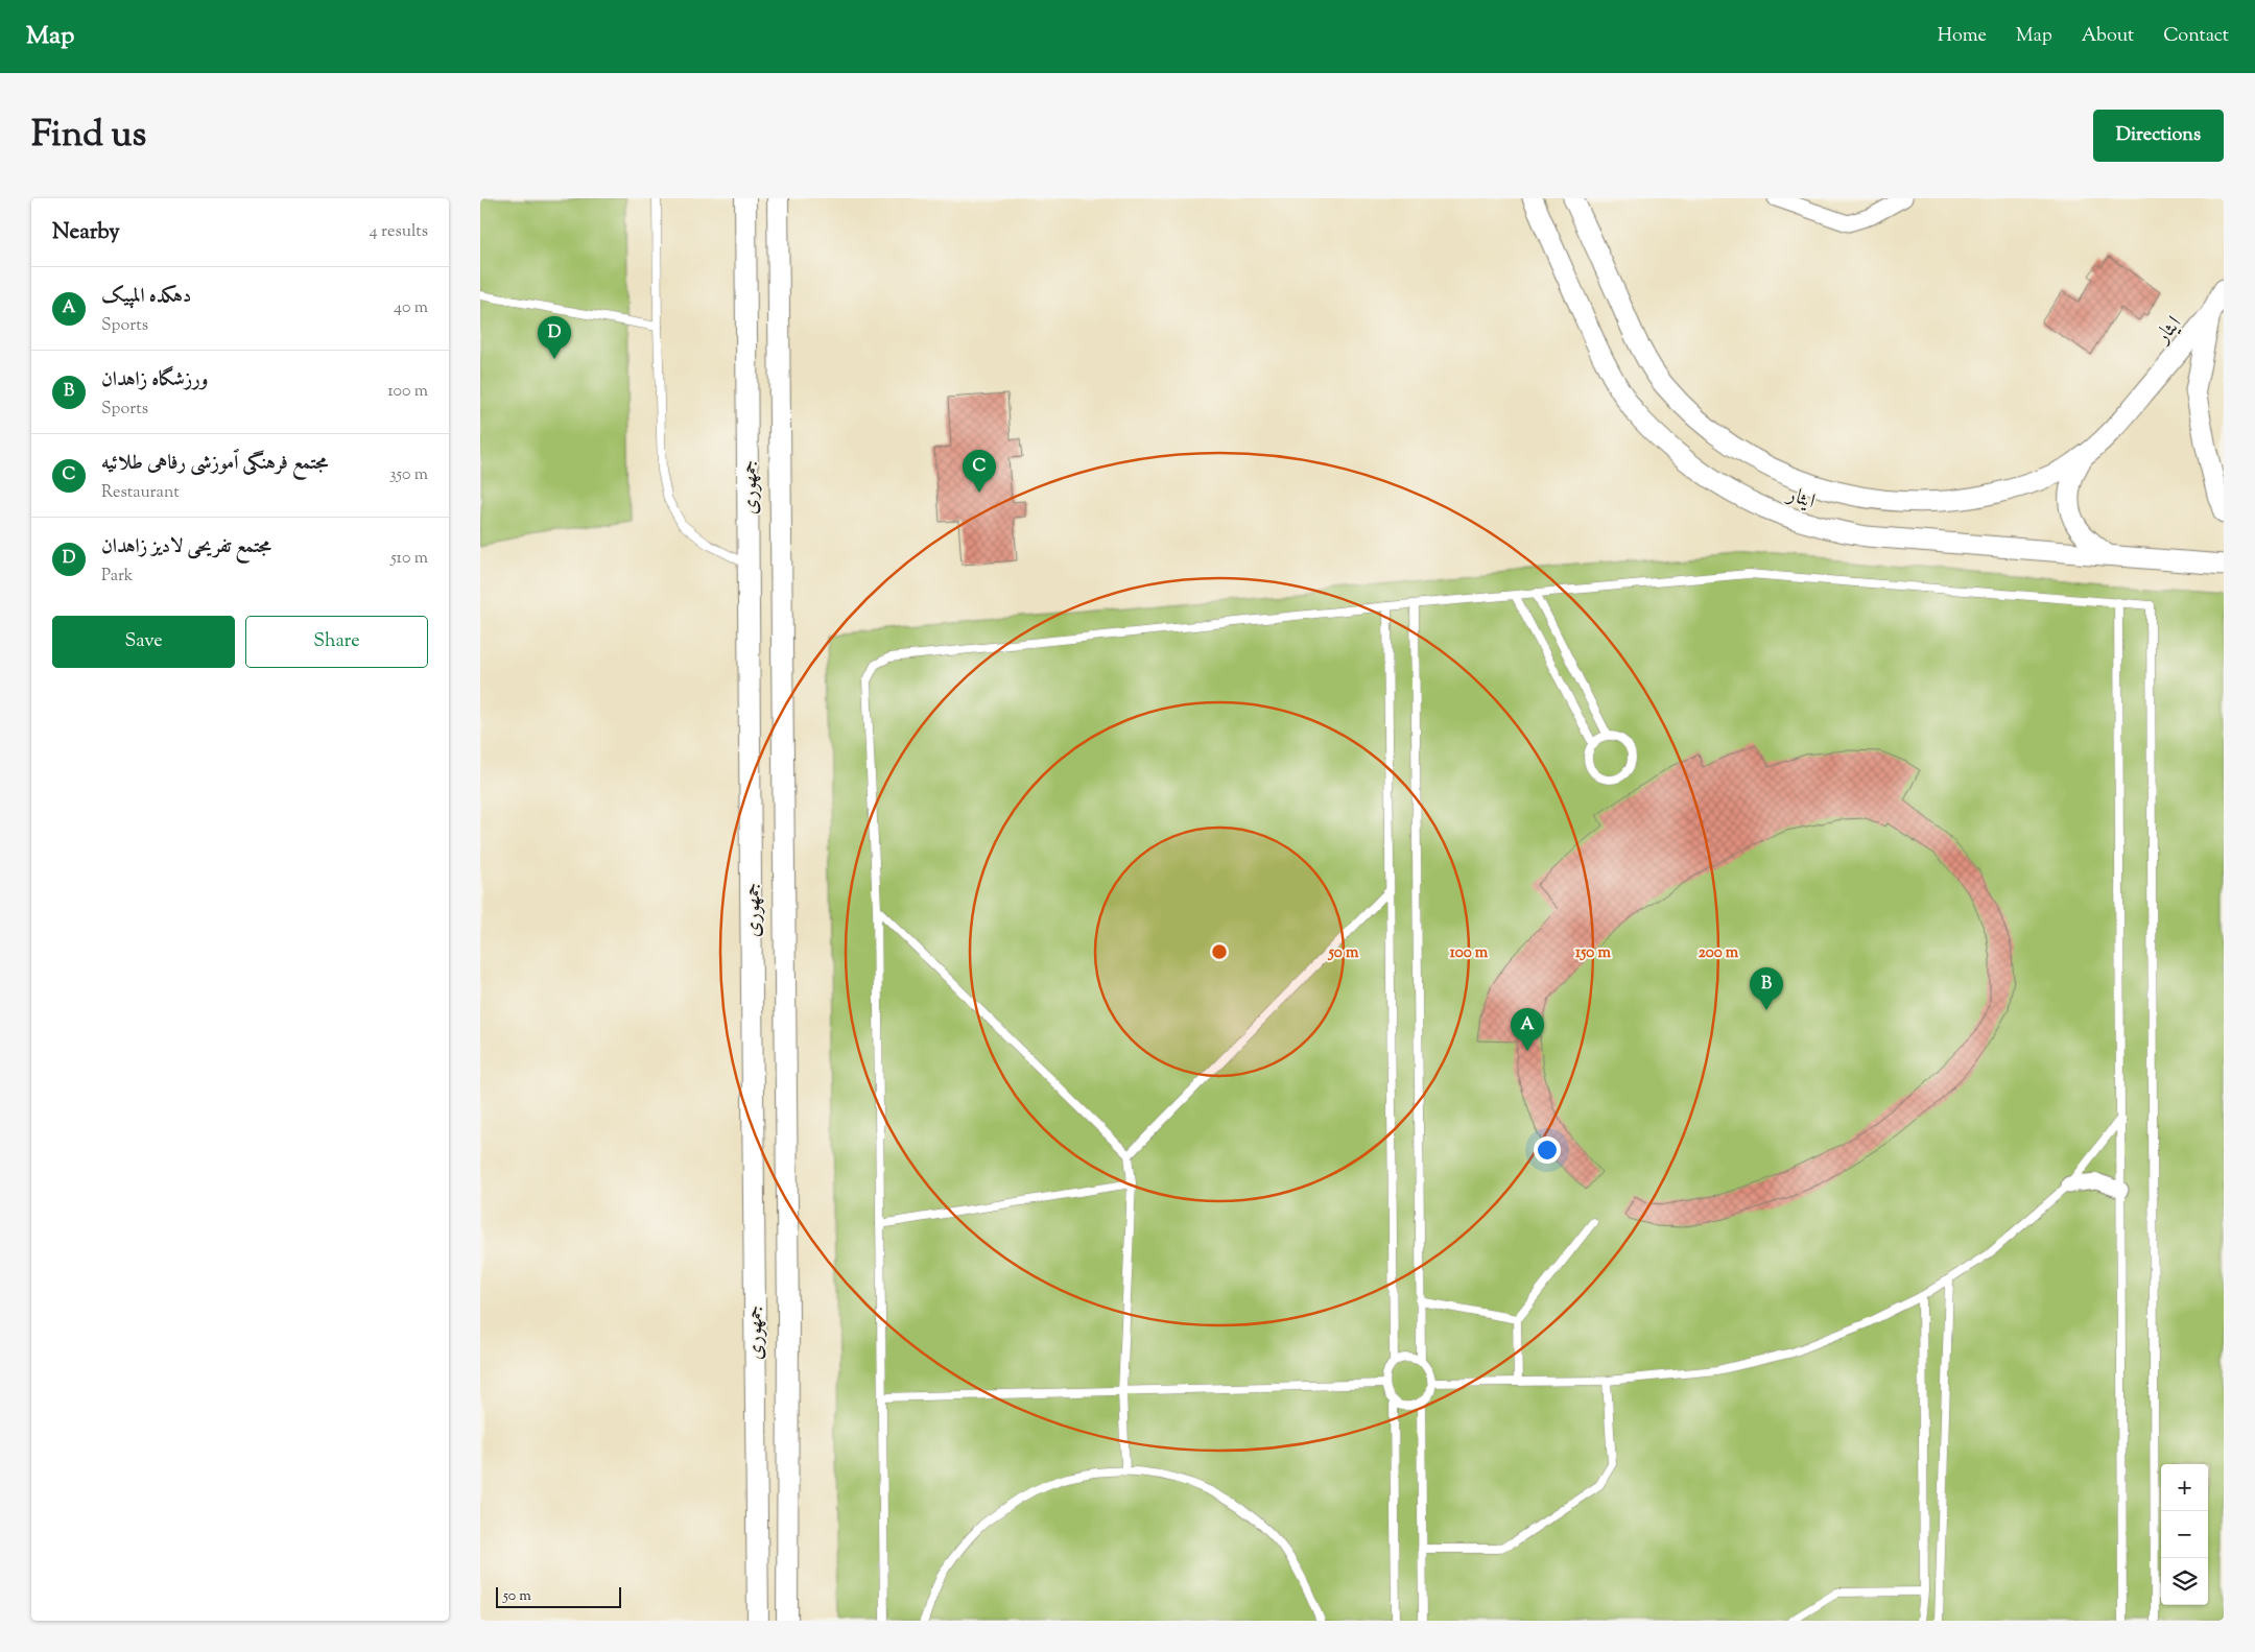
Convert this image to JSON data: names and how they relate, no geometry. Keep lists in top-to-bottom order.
{
  "streets": {
    "main road": ["جمهوری"],
    "street": ["ایثار"]
  },
  "scale_bar": "50 m",
  "page": {
    "header": "Map",
    "nav": [
      "Home",
      "Map",
      "About",
      "Contact"
    ],
    "title": "Find us",
    "buttons": [
      "Directions",
      ["Save", "Share"]
    ],
    "heading": ["Nearby", "4 results"],
    "list": [
      {
        "mark": "A",
        "name": "دهکده المپیک",
        "note": "Sports",
        "value": "40 m"
      },
      {
        "mark": "B",
        "name": "ورزشگاه زاهدان",
        "note": "Sports",
        "value": "100 m"
      },
      {
        "mark": "C",
        "name": "مجتمع فرهنگی ٱموزشی رفاهی طلائیه",
        "note": "Restaurant",
        "value": "350 m"
      },
      {
        "mark": "D",
        "name": "مجتمع تفریحی لادیز زاهدان",
        "note": "Park",
        "value": "510 m"
      }
    ],
    "pins": [
      "D",
      "C",
      "B",
      "A"
    ],
    "map_buttons": ["+", "−"],
    "scale": "50 m"
  },
  "rings": [
    "50 m",
    "100 m",
    "150 m",
    "200 m"
  ]
}
